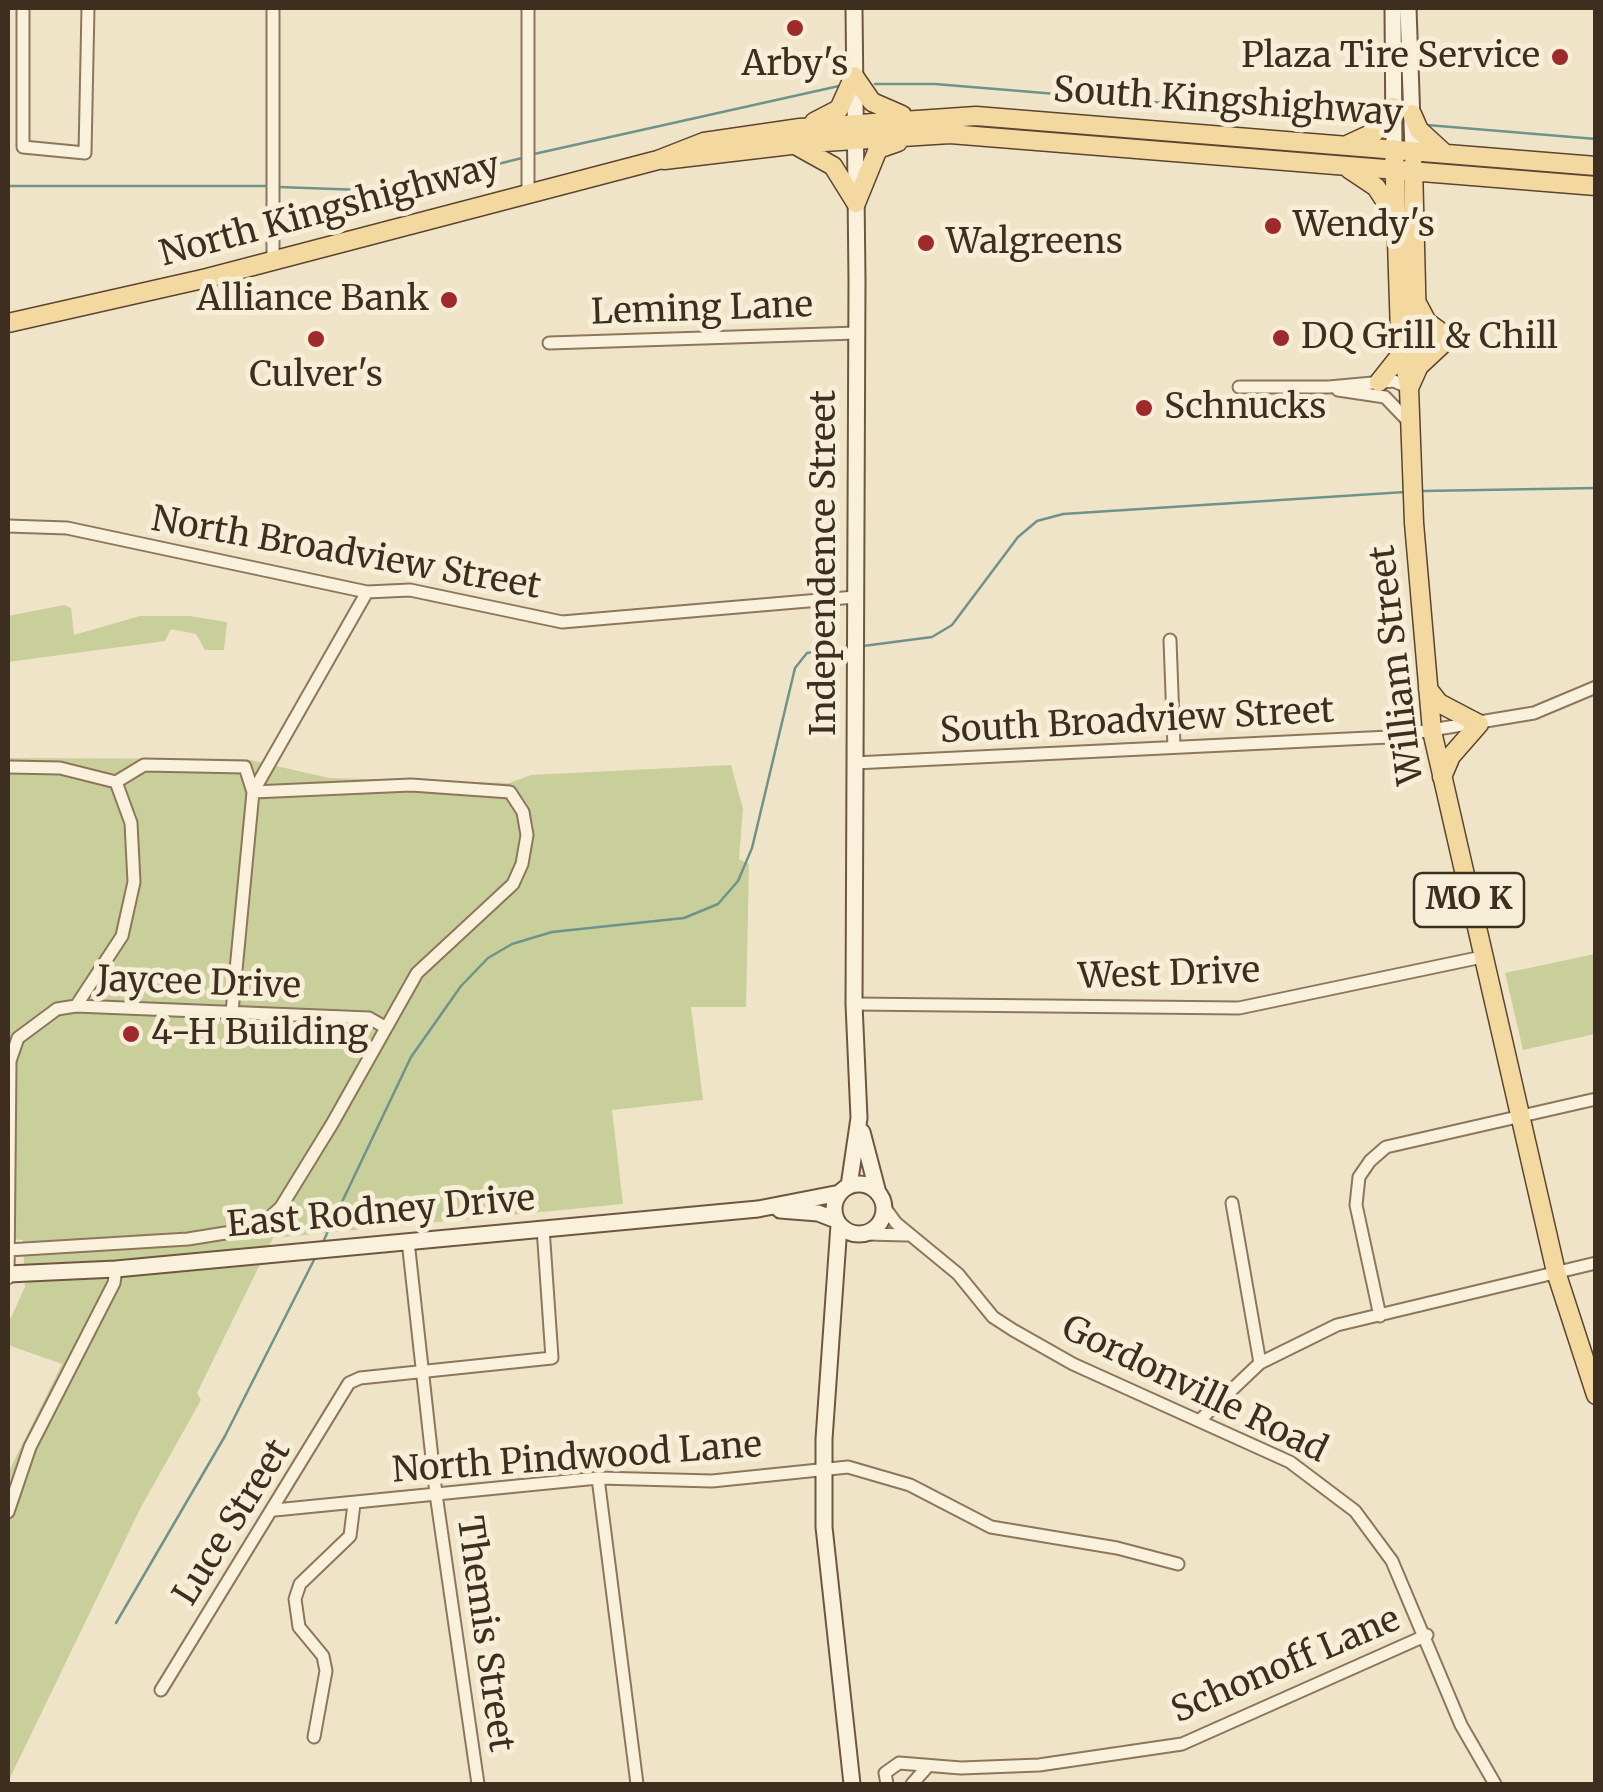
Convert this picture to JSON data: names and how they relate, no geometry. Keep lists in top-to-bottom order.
{
  "streets": {
    "main road": [
      "South Kingshighway",
      "North Kingshighway",
      "William Street",
      "MO K"
    ],
    "street": [
      "Leming Lane",
      "North Broadview Street",
      "Independence Street",
      "South Broadview Street",
      "West Drive",
      "Jaycee Drive",
      "East Rodney Drive",
      "Gordonville Road",
      "North Pindwood Lane",
      "Luce Street",
      "Themis Street",
      "Schonoff Lane"
    ]
  },
  "crossings": [
    ["South Kingshighway", "North Kingshighway"],
    ["South Kingshighway", "Independence Street"],
    ["South Kingshighway", "William Street"],
    ["North Kingshighway", "Independence Street"],
    ["Leming Lane", "Independence Street"],
    ["North Broadview Street", "Independence Street"],
    ["Independence Street", "South Broadview Street"],
    ["Independence Street", "West Drive"],
    ["Independence Street", "East Rodney Drive"],
    ["Independence Street", "Gordonville Road"],
    ["William Street", "South Broadview Street"],
    ["William Street", "West Drive"],
    ["Jaycee Drive", "East Rodney Drive"],
    ["East Rodney Drive", "Gordonville Road"],
    ["East Rodney Drive", "Themis Street"],
    ["Gordonville Road", "Schonoff Lane"],
    ["North Pindwood Lane", "Luce Street"],
    ["North Pindwood Lane", "Themis Street"],
    ["Luce Street", "Themis Street"]
  ],
  "places": [
    "Arby's",
    "Plaza Tire Service",
    "Wendy's",
    "Walgreens",
    "Alliance Bank",
    "DQ Grill & Chill",
    "Culver's",
    "Schnucks",
    "4-H Building"
  ]
}
